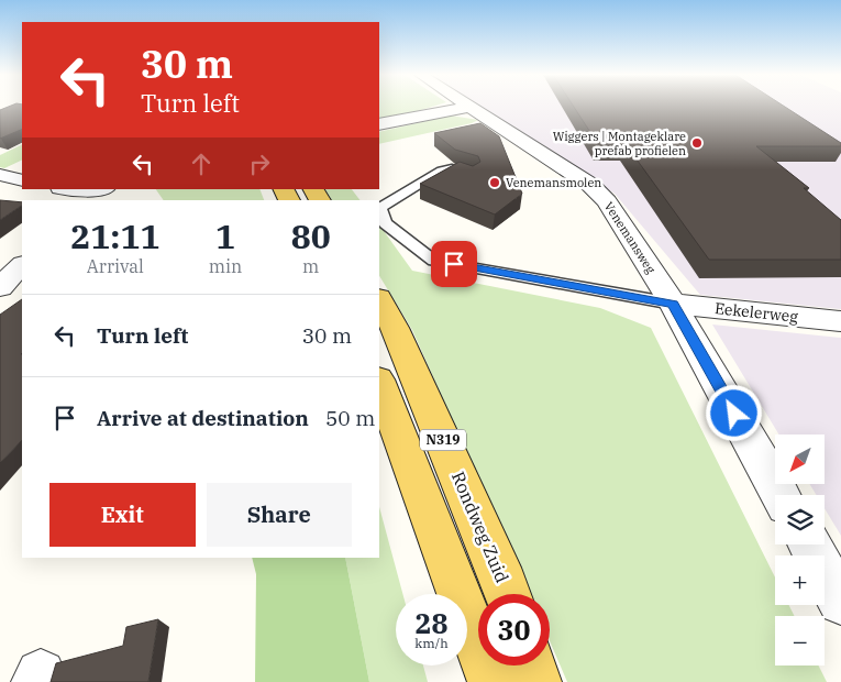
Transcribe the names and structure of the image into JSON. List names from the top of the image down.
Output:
{
  "streets": {
    "main road": ["N319", "Rondweg Zuid"],
    "street": ["Venemansweg", "Eekelerweg"]
  },
  "crossings": [
    ["Venemansweg", "Eekelerweg"]
  ],
  "places": ["Wiggers | Montageklare prefab profielen", "Venemansmolen"],
  "north": "bottom left",
  "page": {
    "turn": ["30 m", "Turn left"],
    "eta": [
      "21:11",
      "Arrival",
      "1",
      "min",
      "80",
      "m"
    ],
    "list": [
      {
        "name": "Turn left",
        "value": "30 m"
      },
      {
        "name": "Arrive at destination",
        "value": "50 m"
      }
    ],
    "map_buttons": ["+", "−"],
    "buttons": ["Exit", "Share"],
    "speed": "28 km/h",
    "limit": "30"
  }
}
